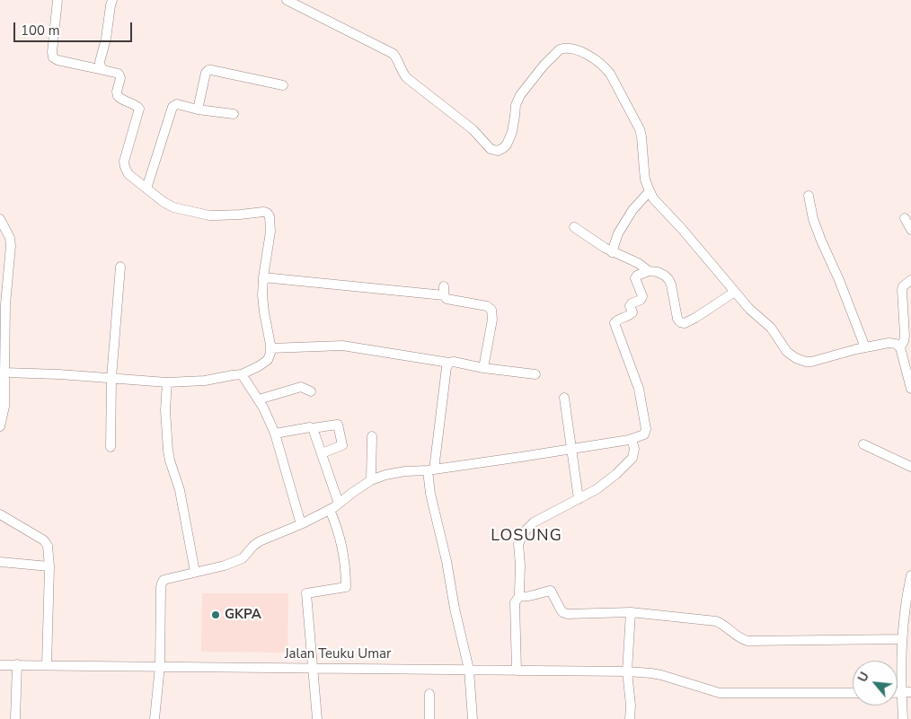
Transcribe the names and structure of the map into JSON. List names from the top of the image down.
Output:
{
  "streets": {
    "street": ["Jalan Teuku Umar"]
  },
  "districts": ["LOSUNG"],
  "places": ["GKPA"],
  "scale_bar": "100 m",
  "north": "top left"
}
